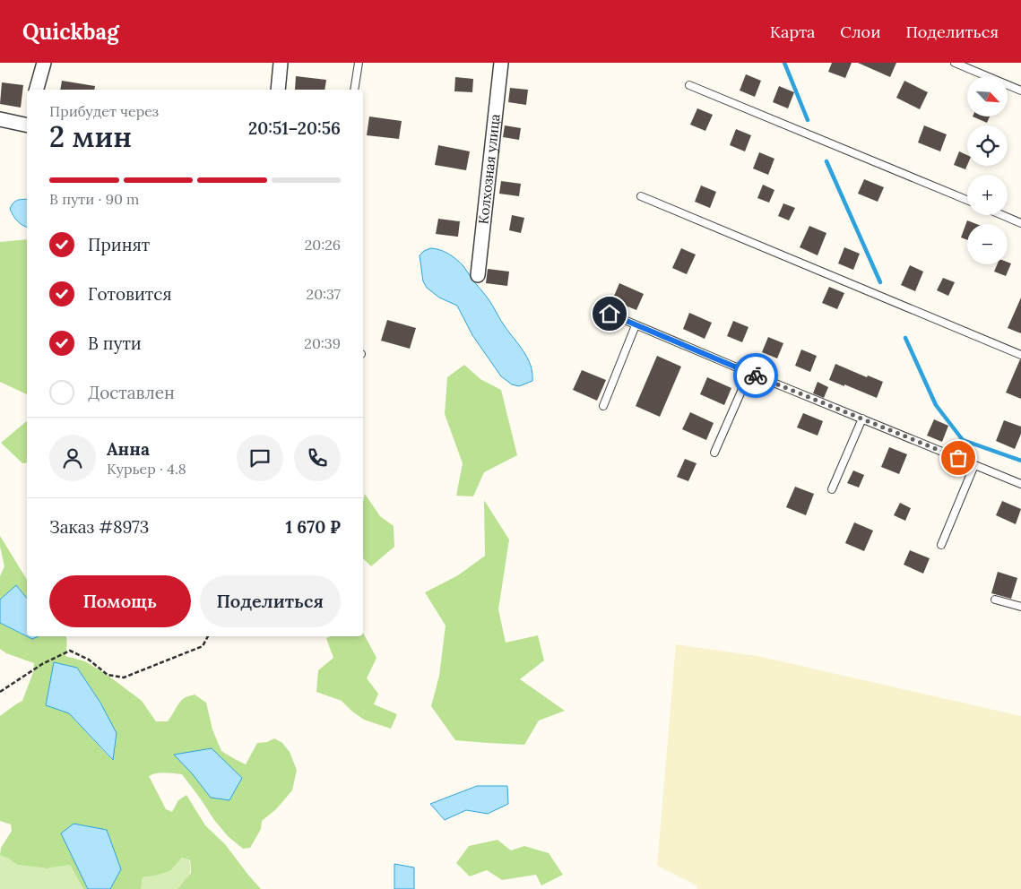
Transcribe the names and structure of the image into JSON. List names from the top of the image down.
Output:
{
  "streets": {
    "street": ["Колхозная улица"]
  },
  "north": "bottom right",
  "page": {
    "header": "Quickbag",
    "nav": ["Карта", "Слои", "Поделиться"],
    "map_buttons": ["+", "−"],
    "heading": ["2 мин", "Прибудет через", "20:51–20:56"],
    "panel": [
      "Анна",
      "Курьер · 4.8",
      "Заказ #8973",
      "1 670 ₽"
    ],
    "bar": "В пути · 90 m",
    "list": [
      ["Принят", "20:26"],
      ["Готовится", "20:37"],
      ["В пути", "20:39"],
      "Доставлен"
    ],
    "buttons": ["Помощь", "Поделиться"]
  }
}
